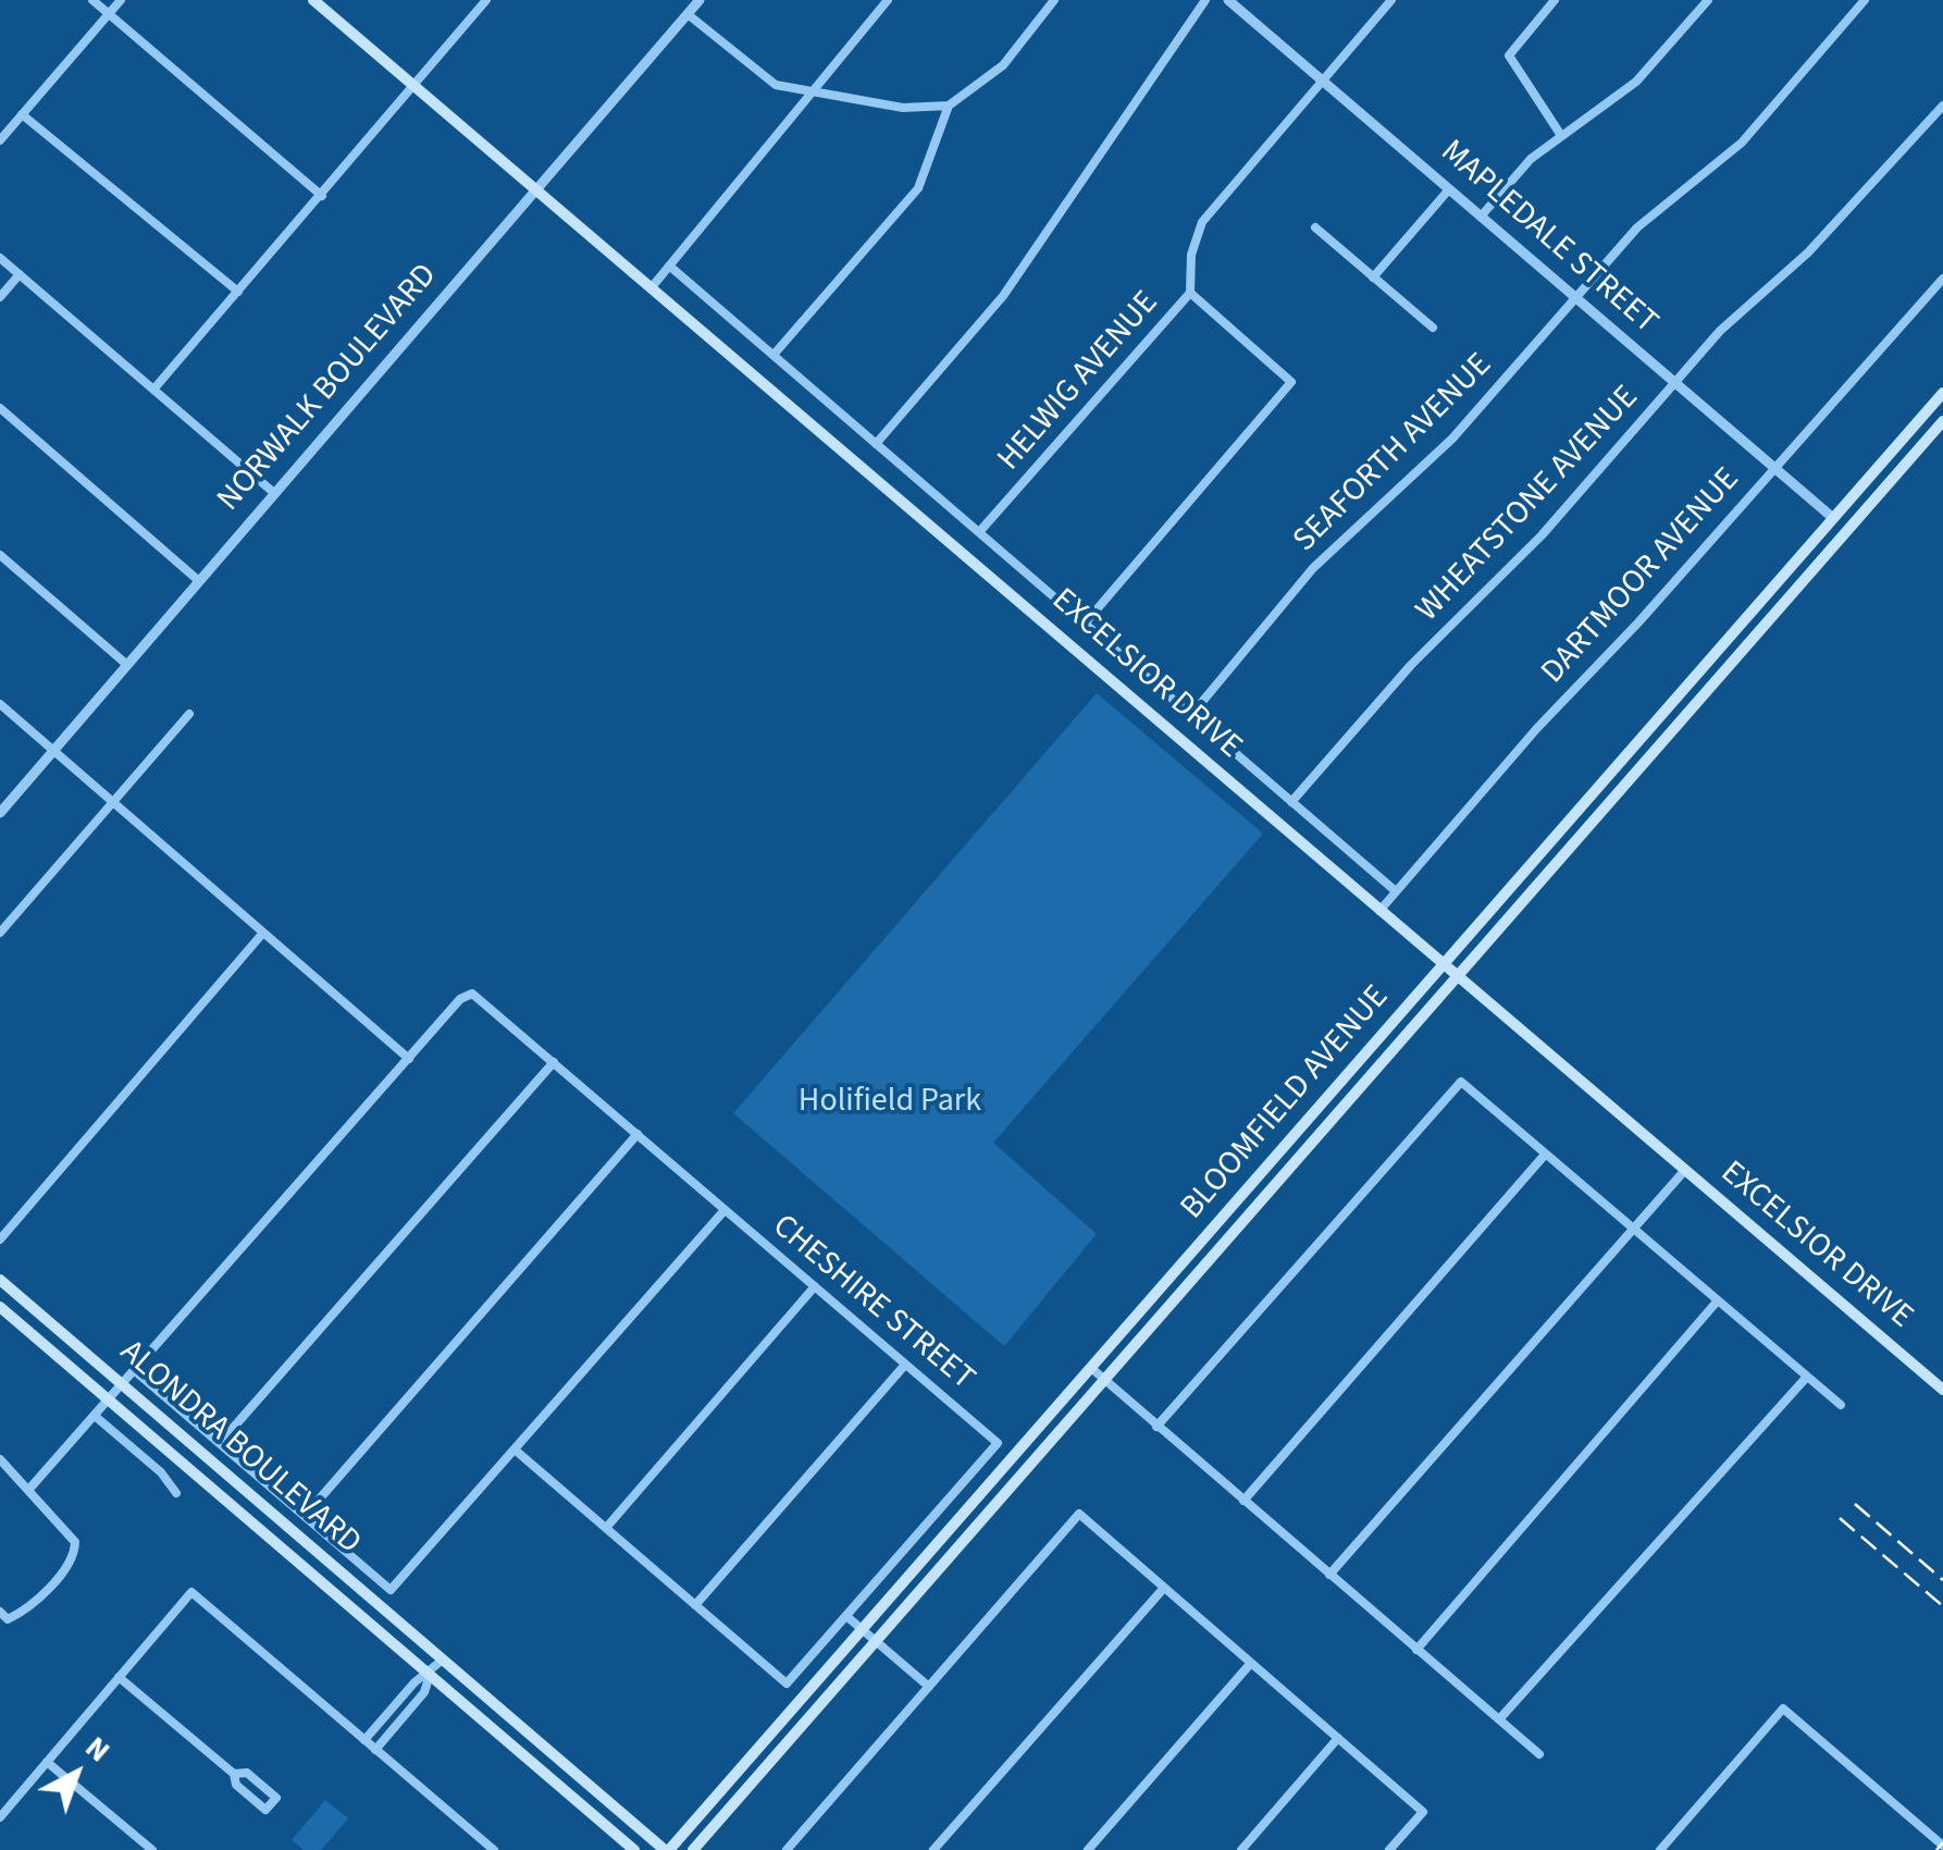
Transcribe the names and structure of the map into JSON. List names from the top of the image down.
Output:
{
  "streets": {
    "main road": ["EXCELSIOR DRIVE", "BLOOMFIELD AVENUE", "ALONDRA BOULEVARD"],
    "street": [
      "MAPLEDALE STREET",
      "HELWIG AVENUE",
      "NORWALK BOULEVARD",
      "SEAFORTH AVENUE",
      "WHEATSTONE AVENUE",
      "DARTMOOR AVENUE",
      "CHESHIRE STREET"
    ]
  },
  "crossings": [
    ["MAPLEDALE STREET", "HELWIG AVENUE"],
    ["MAPLEDALE STREET", "SEAFORTH AVENUE"],
    ["MAPLEDALE STREET", "WHEATSTONE AVENUE"],
    ["MAPLEDALE STREET", "DARTMOOR AVENUE"],
    ["MAPLEDALE STREET", "BLOOMFIELD AVENUE"],
    ["HELWIG AVENUE", "EXCELSIOR DRIVE"],
    ["NORWALK BOULEVARD", "EXCELSIOR DRIVE"],
    ["SEAFORTH AVENUE", "EXCELSIOR DRIVE"],
    ["WHEATSTONE AVENUE", "EXCELSIOR DRIVE"],
    ["DARTMOOR AVENUE", "EXCELSIOR DRIVE"],
    ["EXCELSIOR DRIVE", "BLOOMFIELD AVENUE"],
    ["BLOOMFIELD AVENUE", "ALONDRA BOULEVARD"]
  ],
  "parks": ["Holifield Park"],
  "north": "top right"
}
